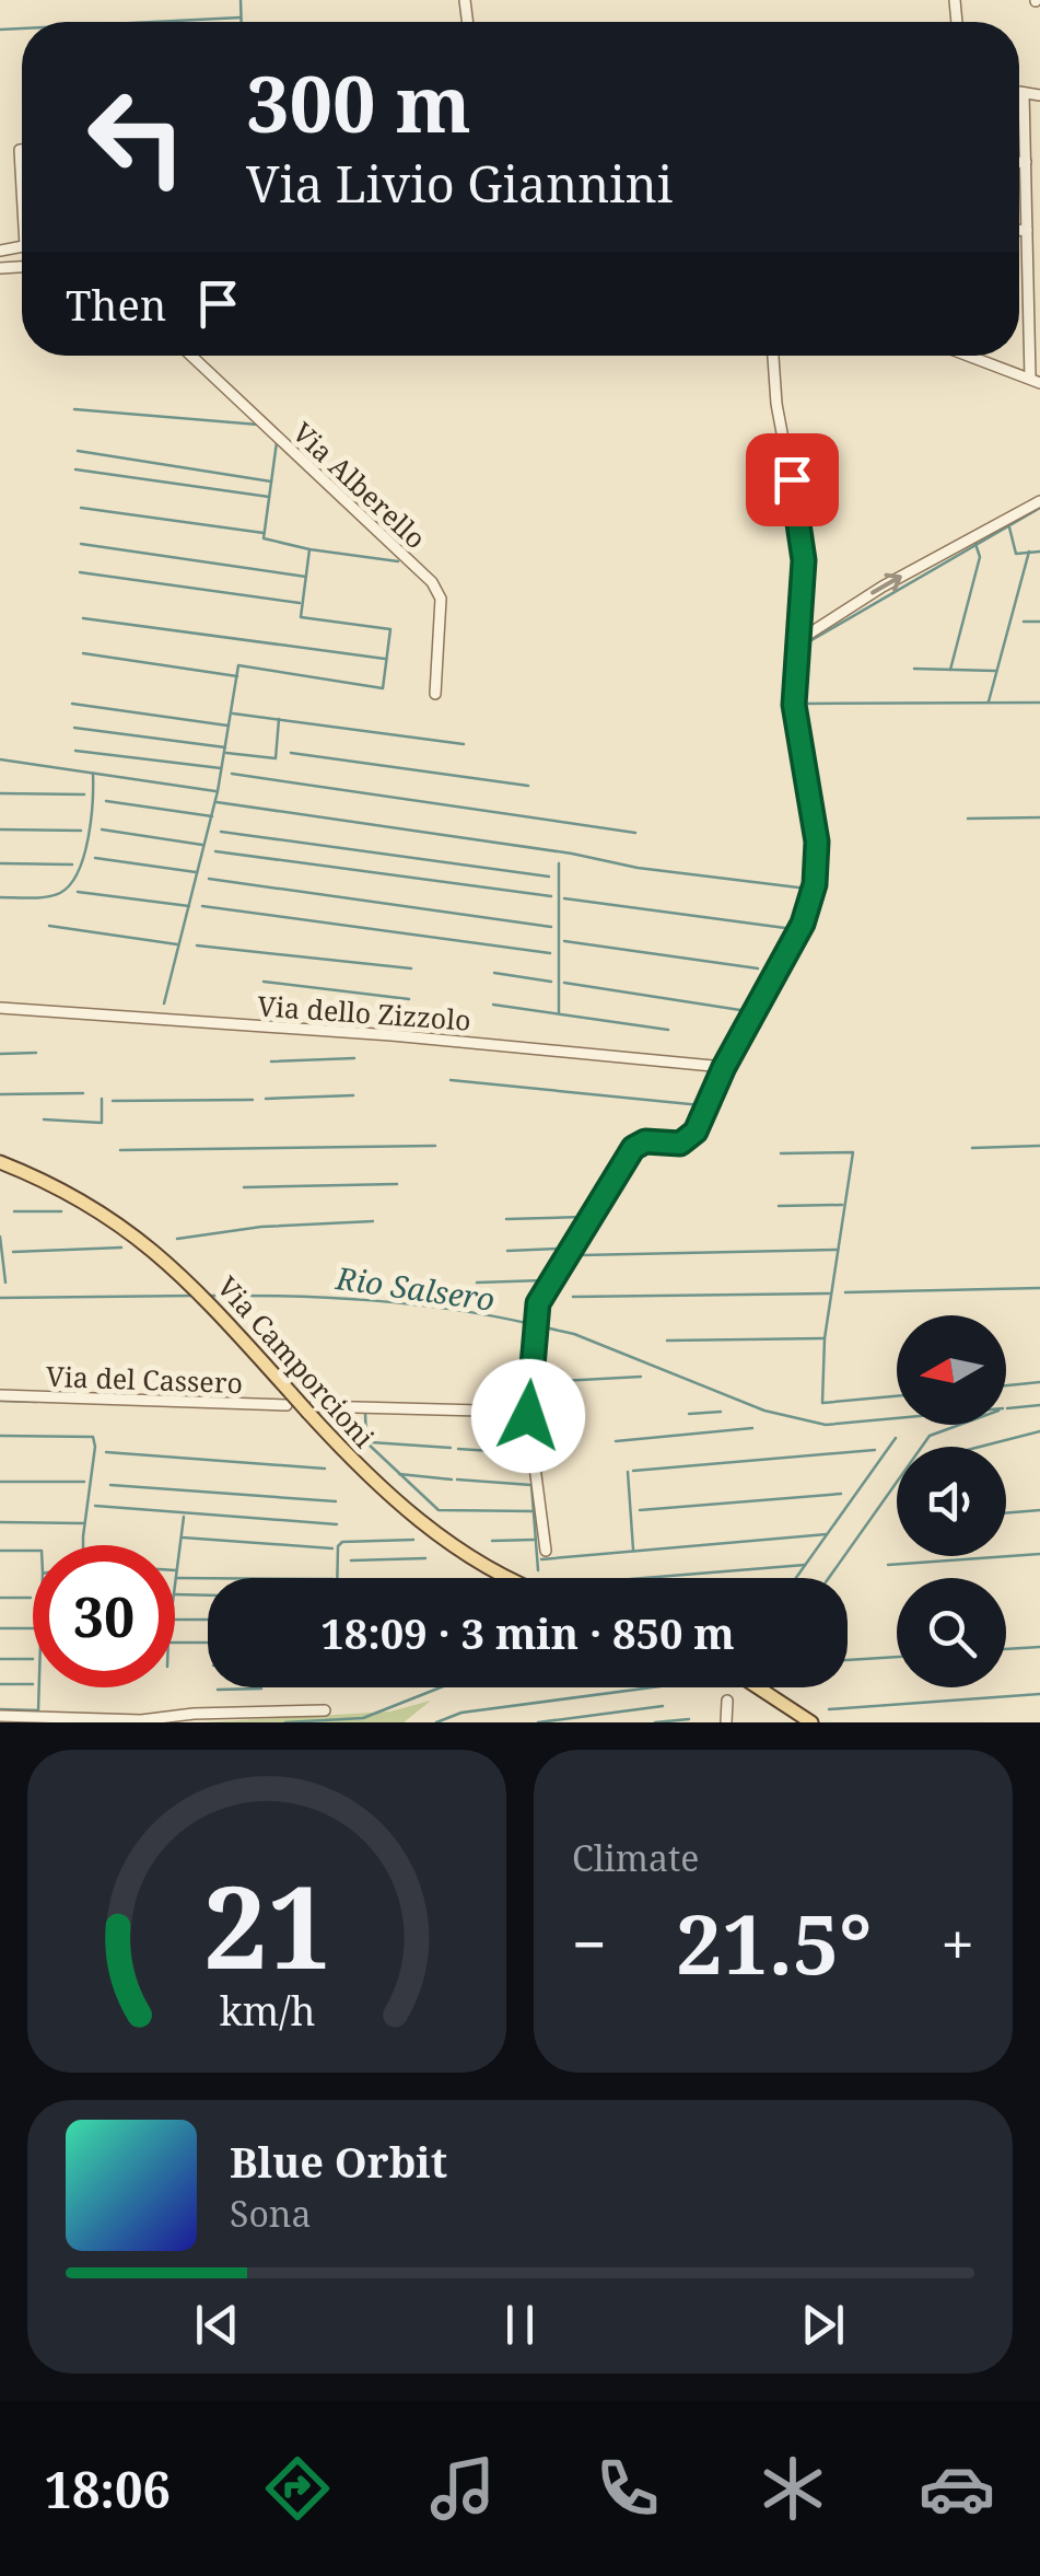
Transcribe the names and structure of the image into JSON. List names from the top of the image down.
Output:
{
  "streets": {
    "main road": ["Via Camporcioni"],
    "street": ["Via Alberello", "Via dello Zizzolo", "Via del Cassero"]
  },
  "crossings": [
    ["Via Camporcioni", "Via del Cassero"]
  ],
  "water": ["Rio Salsero"],
  "north": "left",
  "page": {
    "turn": ["300 m", "Via Livio Giannini"],
    "then": "Then",
    "limit": "30",
    "trip": "18:09 · 3 min · 850 m",
    "tile": "Climate",
    "heat": ["−", "21.5°", "+"],
    "song": ["Blue Orbit", "Sona"],
    "tabs": "18:06",
    "gauge": ["21", "km/h"]
  }
}
